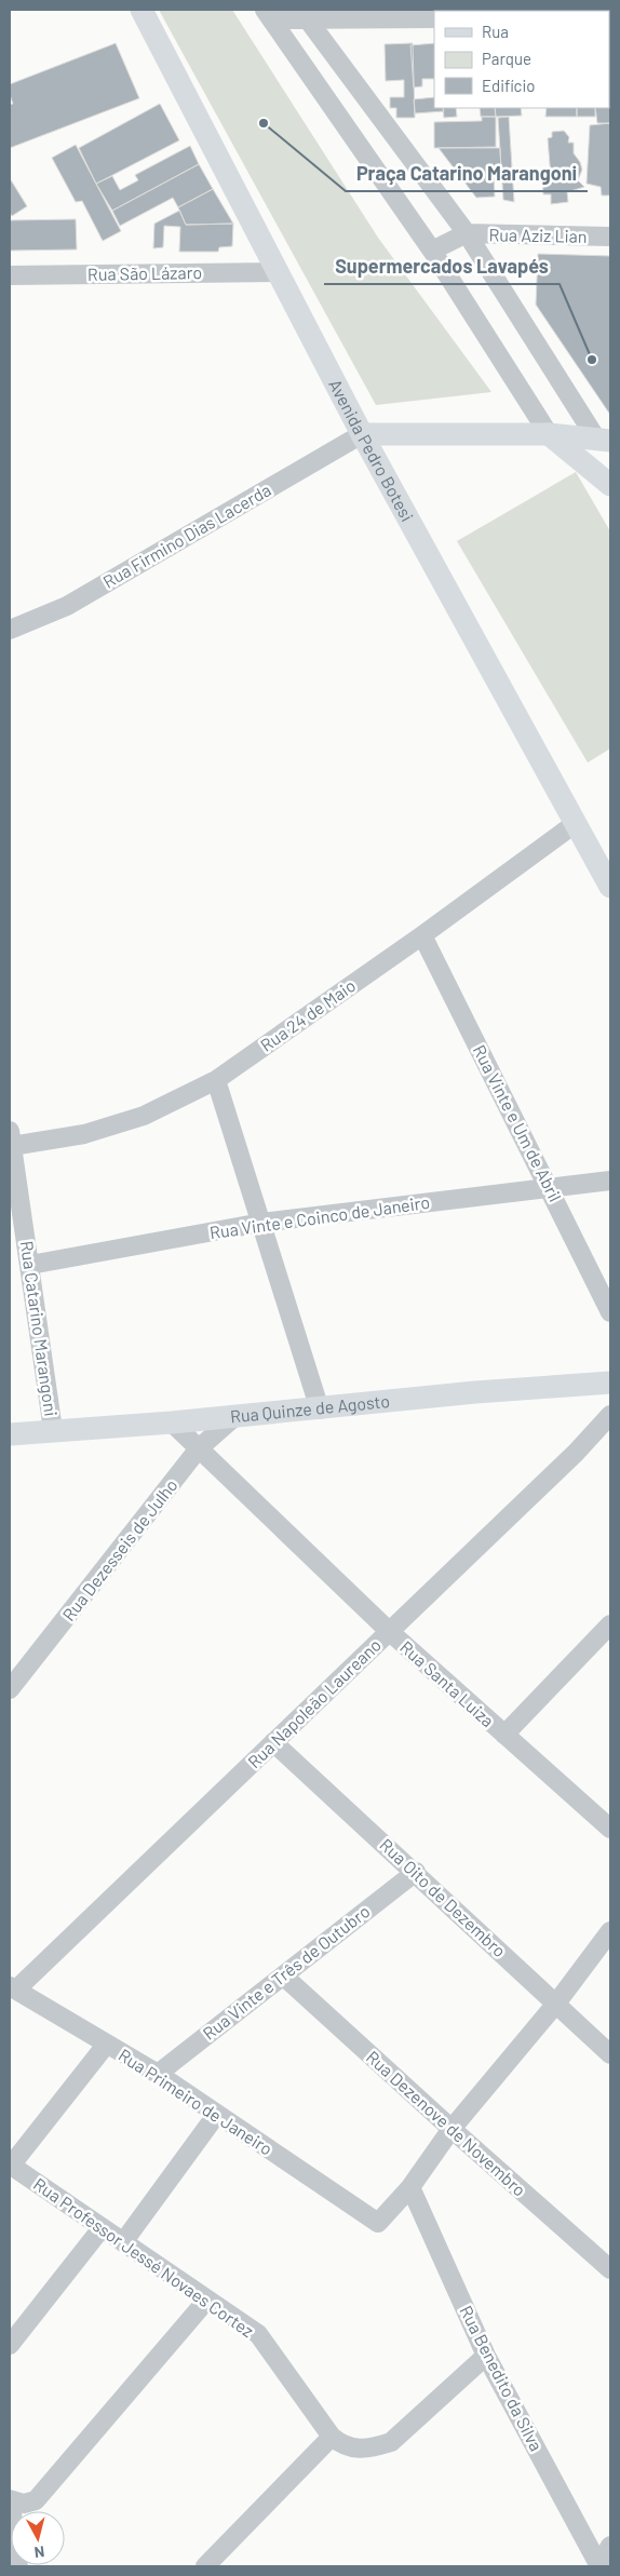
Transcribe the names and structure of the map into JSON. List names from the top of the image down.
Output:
{
  "streets": {
    "main road": ["Avenida Pedro Botesi", "Rua Quinze de Agosto"],
    "street": [
      "Rua Aziz Lian",
      "Rua São Lázaro",
      "Rua Firmino Dias Lacerda",
      "Rua 24 de Maio",
      "Rua Vinte e Um de Abril",
      "Rua Vinte e Coinco de Janeiro",
      "Rua Catarino Marangoni",
      "Rua Dezesseis de Julho",
      "Rua Santa Luiza",
      "Rua Napoleão Laureano",
      "Rua Oito de Dezembro",
      "Rua Vinte e Três de Outubro",
      "Rua Primeiro de Janeiro",
      "Rua Dezenove de Novembro",
      "Rua Professor Jessé Novaes Cortez",
      "Rua Benedito da Silva"
    ]
  },
  "crossings": [
    ["Rua São Lázaro", "Avenida Pedro Botesi"],
    ["Avenida Pedro Botesi", "Rua Firmino Dias Lacerda"],
    ["Avenida Pedro Botesi", "Rua 24 de Maio"],
    ["Rua 24 de Maio", "Rua Vinte e Um de Abril"],
    ["Rua 24 de Maio", "Rua Catarino Marangoni"],
    ["Rua Vinte e Um de Abril", "Rua Vinte e Coinco de Janeiro"],
    ["Rua Vinte e Coinco de Janeiro", "Rua Catarino Marangoni"],
    ["Rua Catarino Marangoni", "Rua Quinze de Agosto"],
    ["Rua Quinze de Agosto", "Rua Dezesseis de Julho"],
    ["Rua Quinze de Agosto", "Rua Santa Luiza"],
    ["Rua Dezesseis de Julho", "Rua Santa Luiza"],
    ["Rua Santa Luiza", "Rua Napoleão Laureano"],
    ["Rua Napoleão Laureano", "Rua Oito de Dezembro"],
    ["Rua Napoleão Laureano", "Rua Primeiro de Janeiro"],
    ["Rua Oito de Dezembro", "Rua Vinte e Três de Outubro"],
    ["Rua Vinte e Três de Outubro", "Rua Primeiro de Janeiro"],
    ["Rua Vinte e Três de Outubro", "Rua Dezenove de Novembro"],
    ["Rua Primeiro de Janeiro", "Rua Benedito da Silva"],
    ["Rua Professor Jessé Novaes Cortez", "Rua Benedito da Silva"]
  ],
  "places": ["Praça Catarino Marangoni", "Supermercados Lavapés"],
  "legend": ["Rua", "Parque", "Edifício"],
  "north": "bottom"
}
